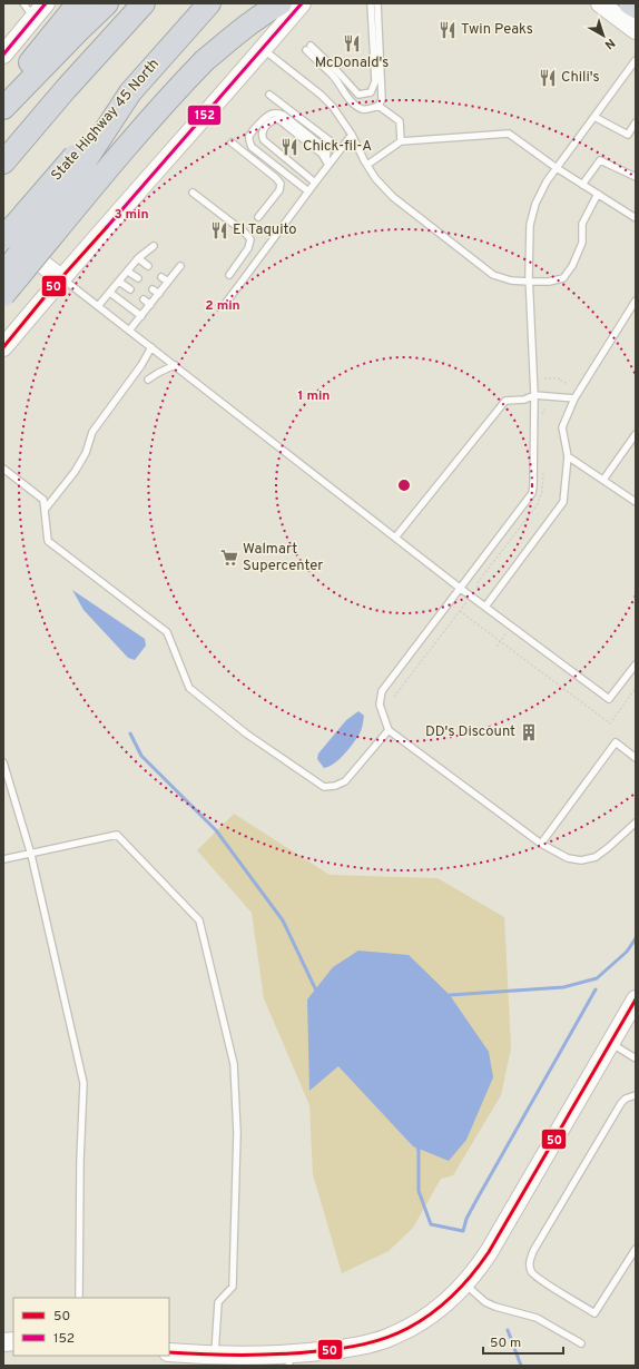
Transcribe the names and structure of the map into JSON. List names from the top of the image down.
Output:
{
  "streets": {
    "highway": ["State Highway 45 North"]
  },
  "places": {
    "restaurant": [
      "Twin Peaks",
      "McDonald's",
      "Chili's",
      "Chick-fil-A",
      "El Taquito"
    ],
    "supermarket": ["Walmart Supercenter"],
    "building": ["DD's Discount"]
  },
  "lines": ["transit line 152", "transit line 50"],
  "legend": ["50", "152"],
  "scale_bar": "50 m",
  "north": "bottom right",
  "rings": ["3 min", "2 min", "1 min"]
}
